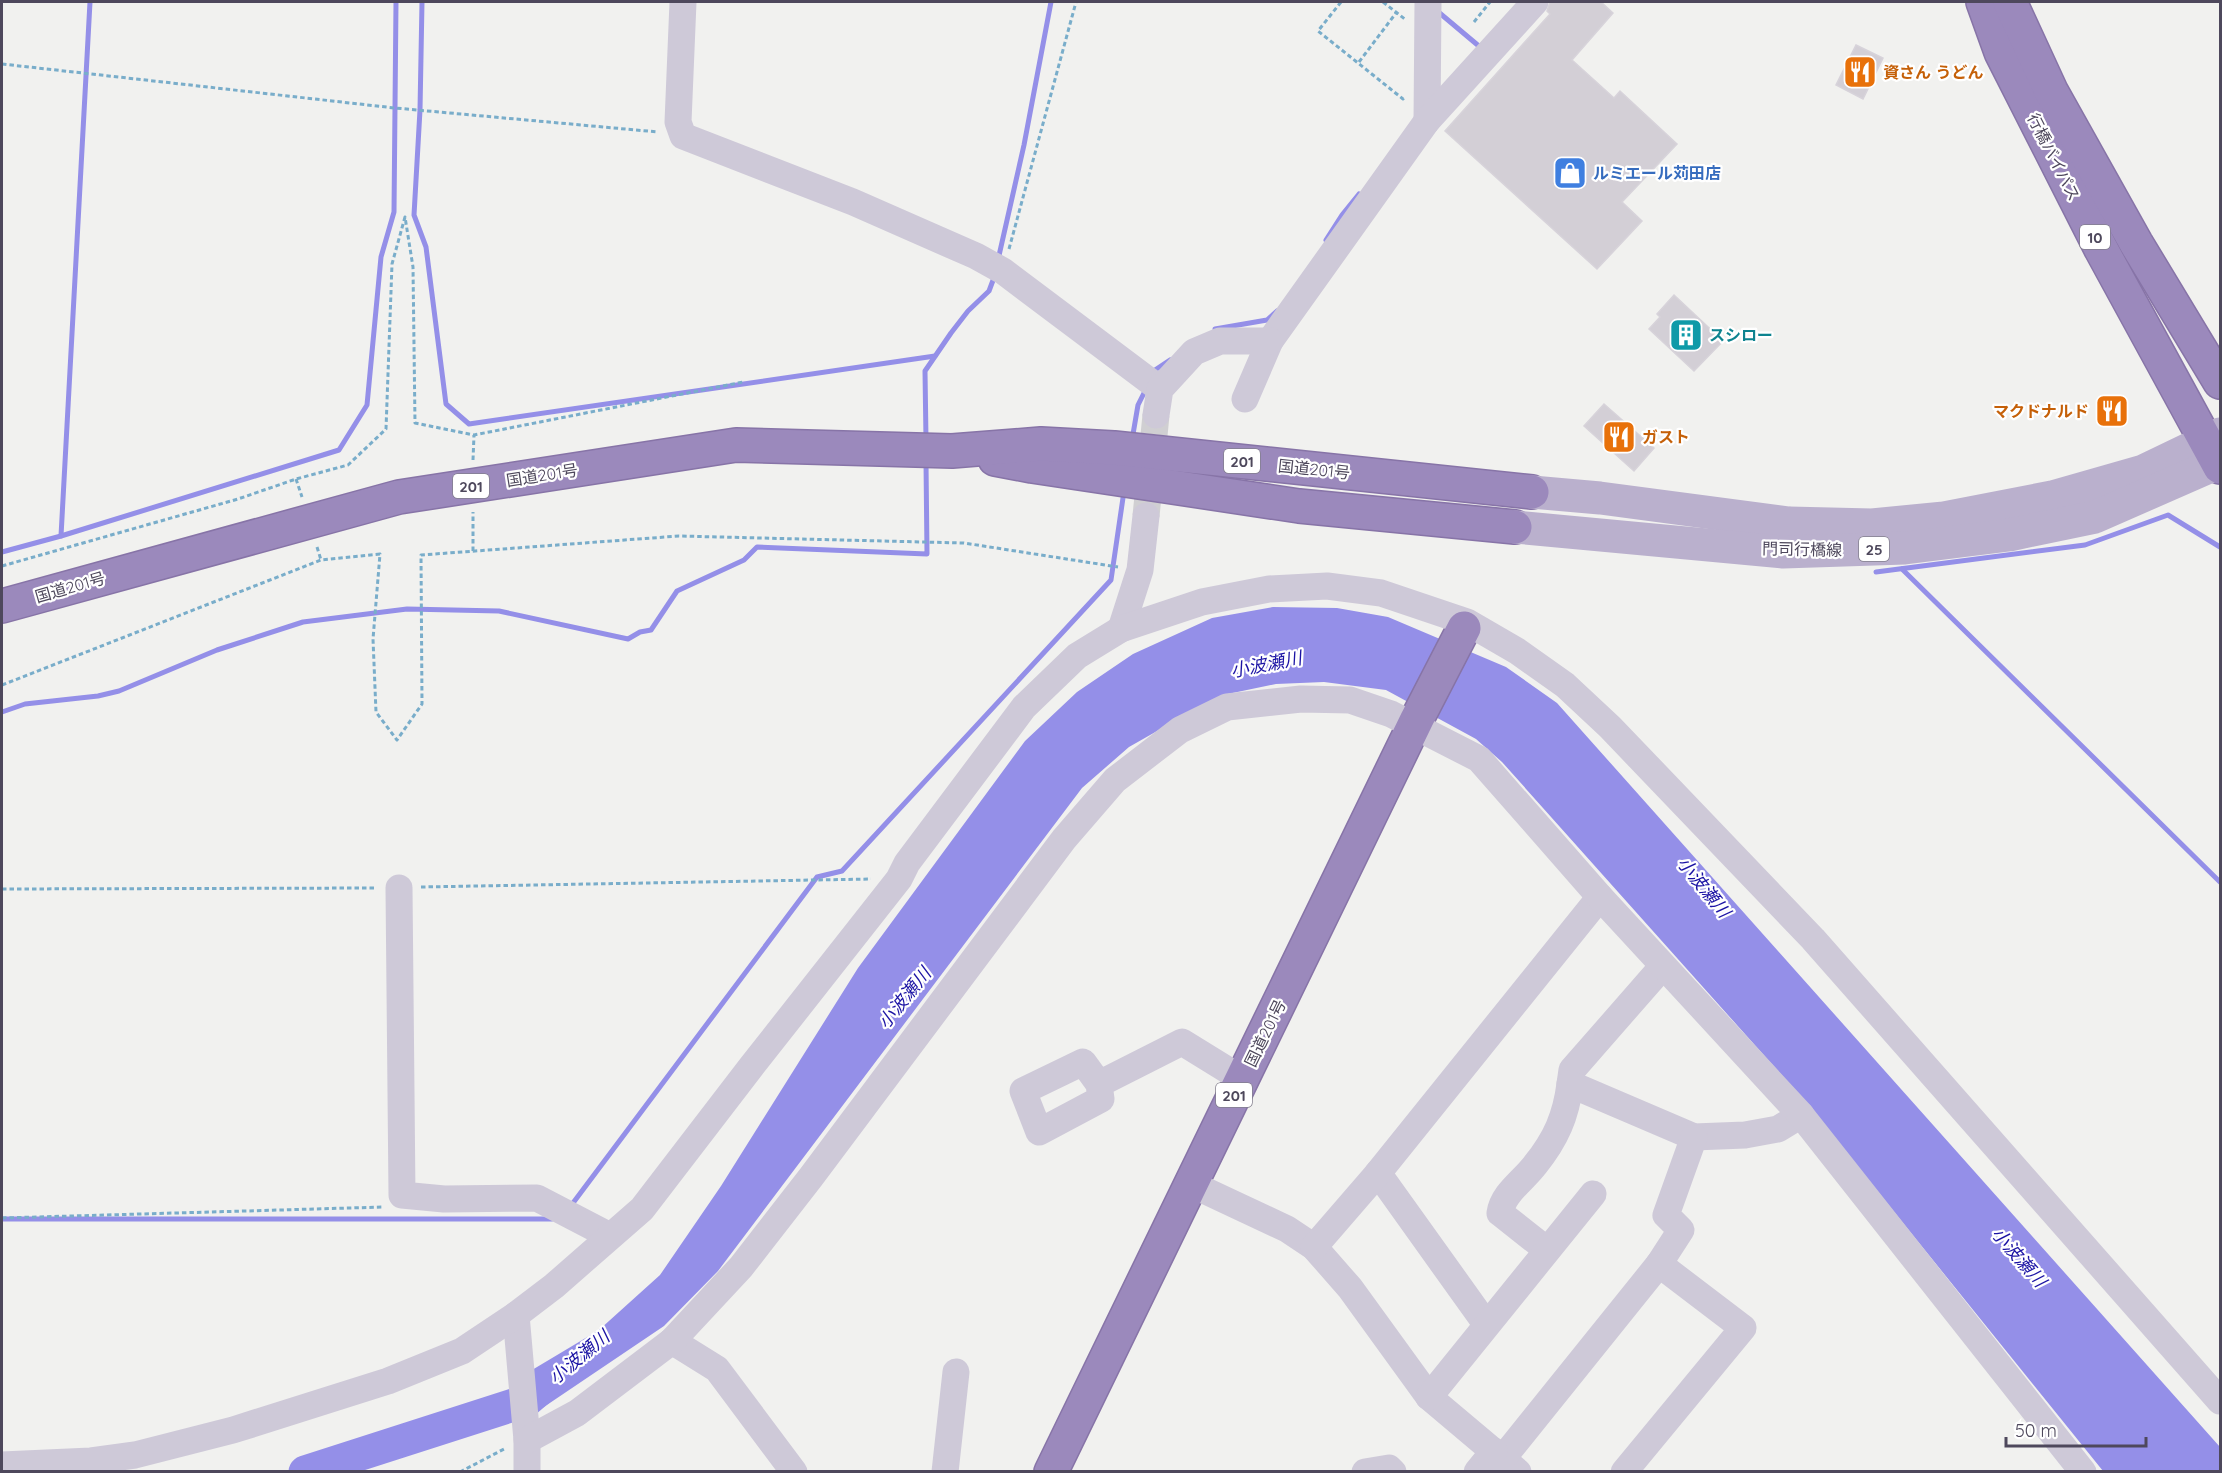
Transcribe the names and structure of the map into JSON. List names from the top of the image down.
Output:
{
  "streets": {
    "highway": [
      "行橋バイパス",
      "10",
      "201",
      "国道201号"
    ],
    "main road": ["門司行橋線", "25"]
  },
  "crossings": [
    ["行橋バイパス", "門司行橋線"],
    ["国道201号", "門司行橋線"]
  ],
  "water": ["小波瀬川"],
  "places": {
    "restaurant": ["資さん うどん", "マクドナルド", "ガスト"],
    "shop": ["ルミエール苅田店"],
    "building": ["スシロー"]
  },
  "scale_bar": "50 m"
}
